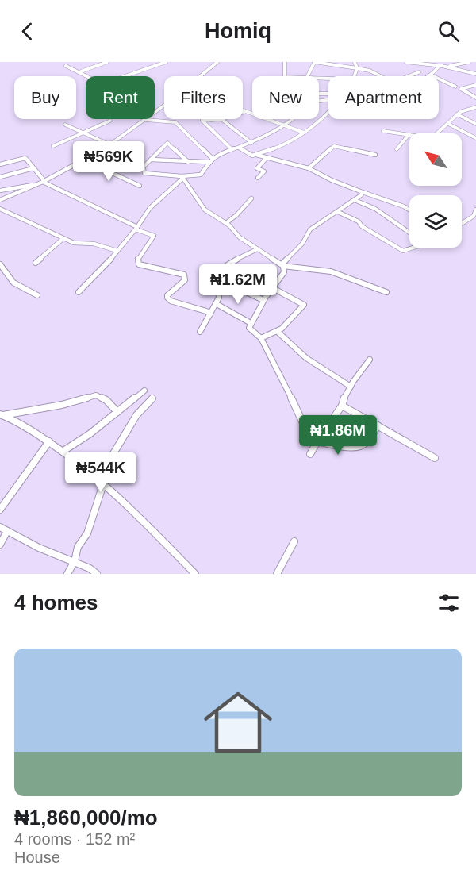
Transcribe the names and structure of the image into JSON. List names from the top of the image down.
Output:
{
  "north": "top left",
  "page": {
    "header": "Homiq",
    "chip": [
      "Buy",
      "Rent",
      "Filters",
      "New",
      "Apartment"
    ],
    "price": [
      "₦569K",
      "₦1.62M",
      "₦1.86M",
      "₦544K"
    ],
    "heading": "4 homes",
    "list": [
      {
        "name": "₦1,860,000/mo",
        "note": "4 rooms · 152 m² · House"
      }
    ]
  }
}
